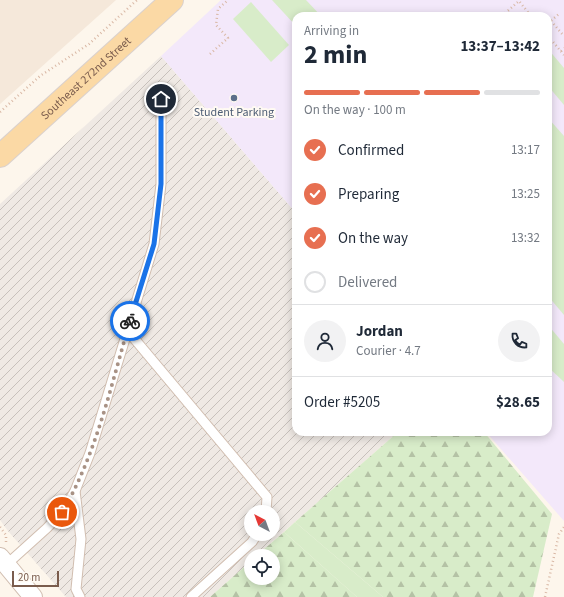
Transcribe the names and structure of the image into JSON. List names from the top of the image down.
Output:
{
  "streets": {
    "main road": ["Southeast 272nd Street"]
  },
  "places": ["Student Parking"],
  "scale_bar": "20 m",
  "north": "top left",
  "page": {
    "heading": ["2 min", "Arriving in", "13:37–13:42"],
    "panel": [
      "Jordan",
      "Courier · 4.7",
      "Order #5205",
      "$28.65"
    ],
    "bar": "On the way · 100 m",
    "list": [
      ["Confirmed", "13:17"],
      ["Preparing", "13:25"],
      ["On the way", "13:32"],
      "Delivered"
    ],
    "scale": "20 m"
  }
}
